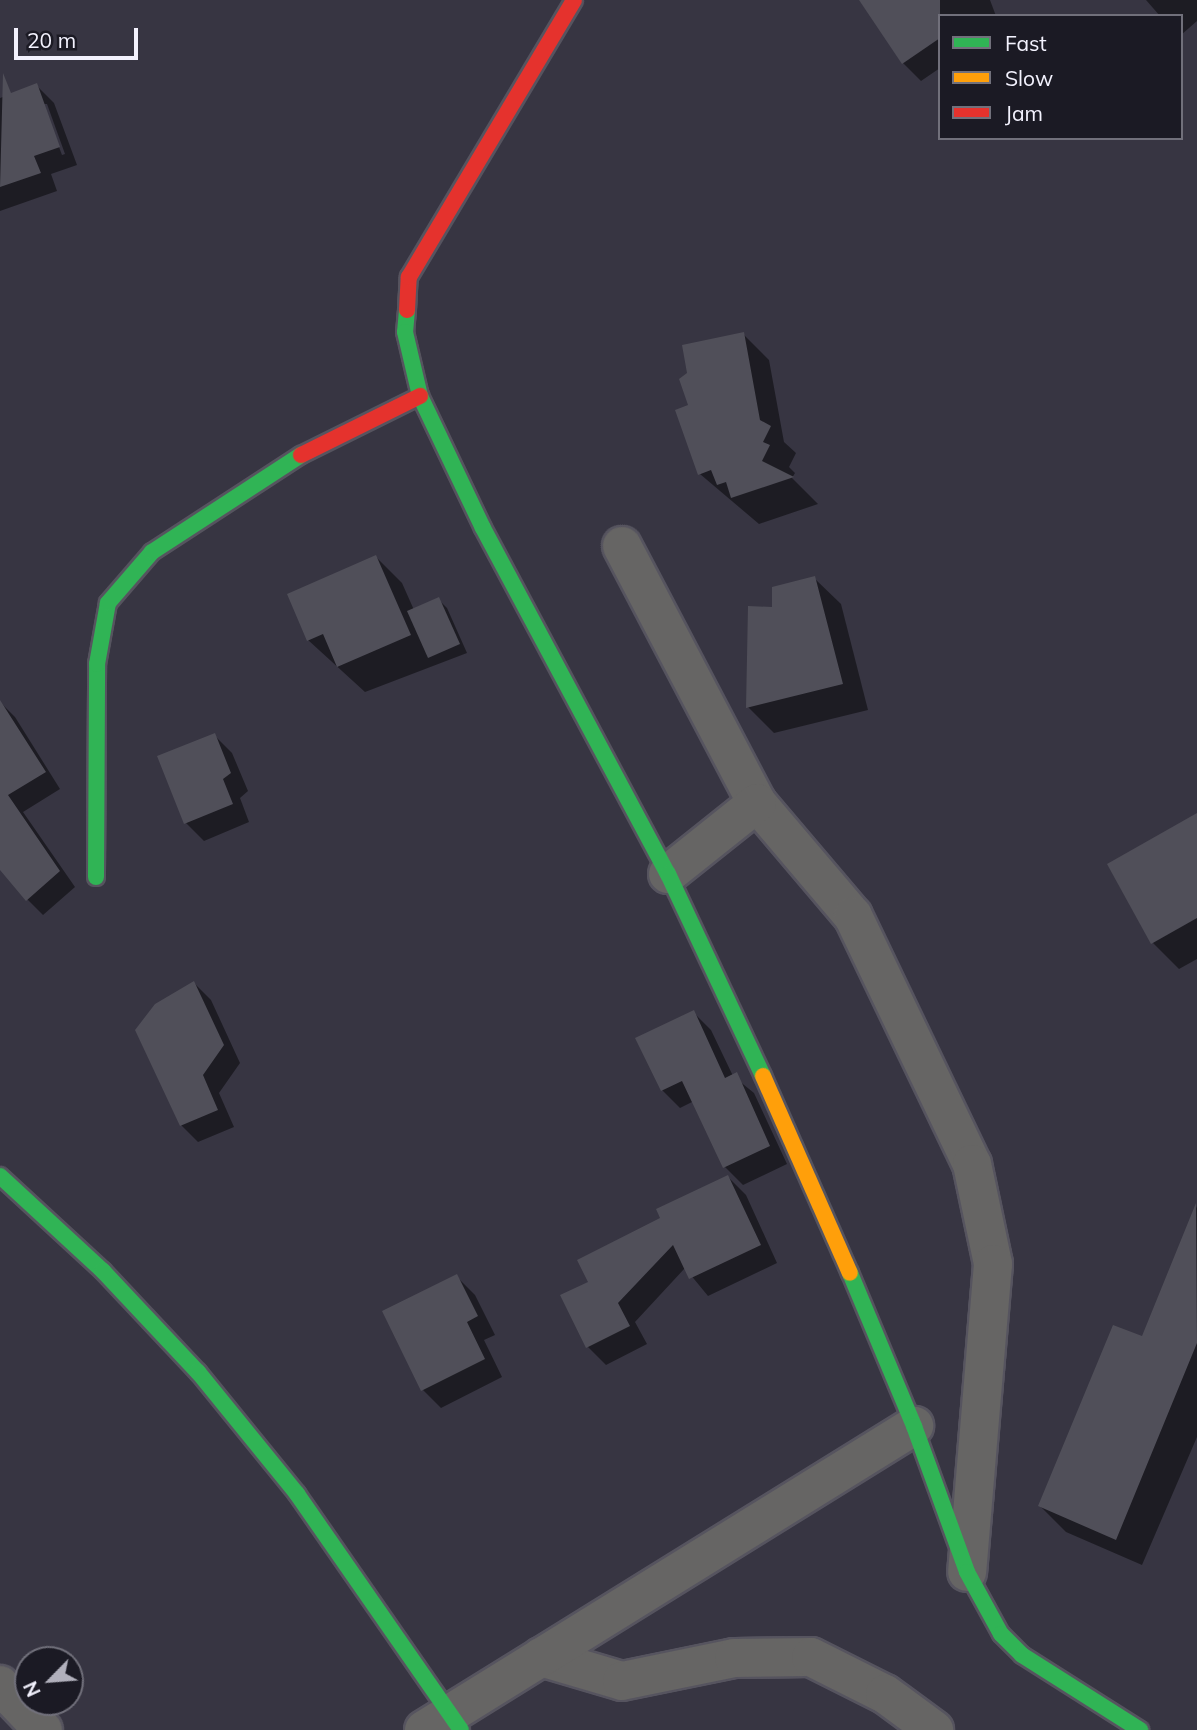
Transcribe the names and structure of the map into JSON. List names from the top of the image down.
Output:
{
  "legend": ["Fast", "Slow", "Jam"],
  "scale_bar": "20 m",
  "north": "bottom left"
}
